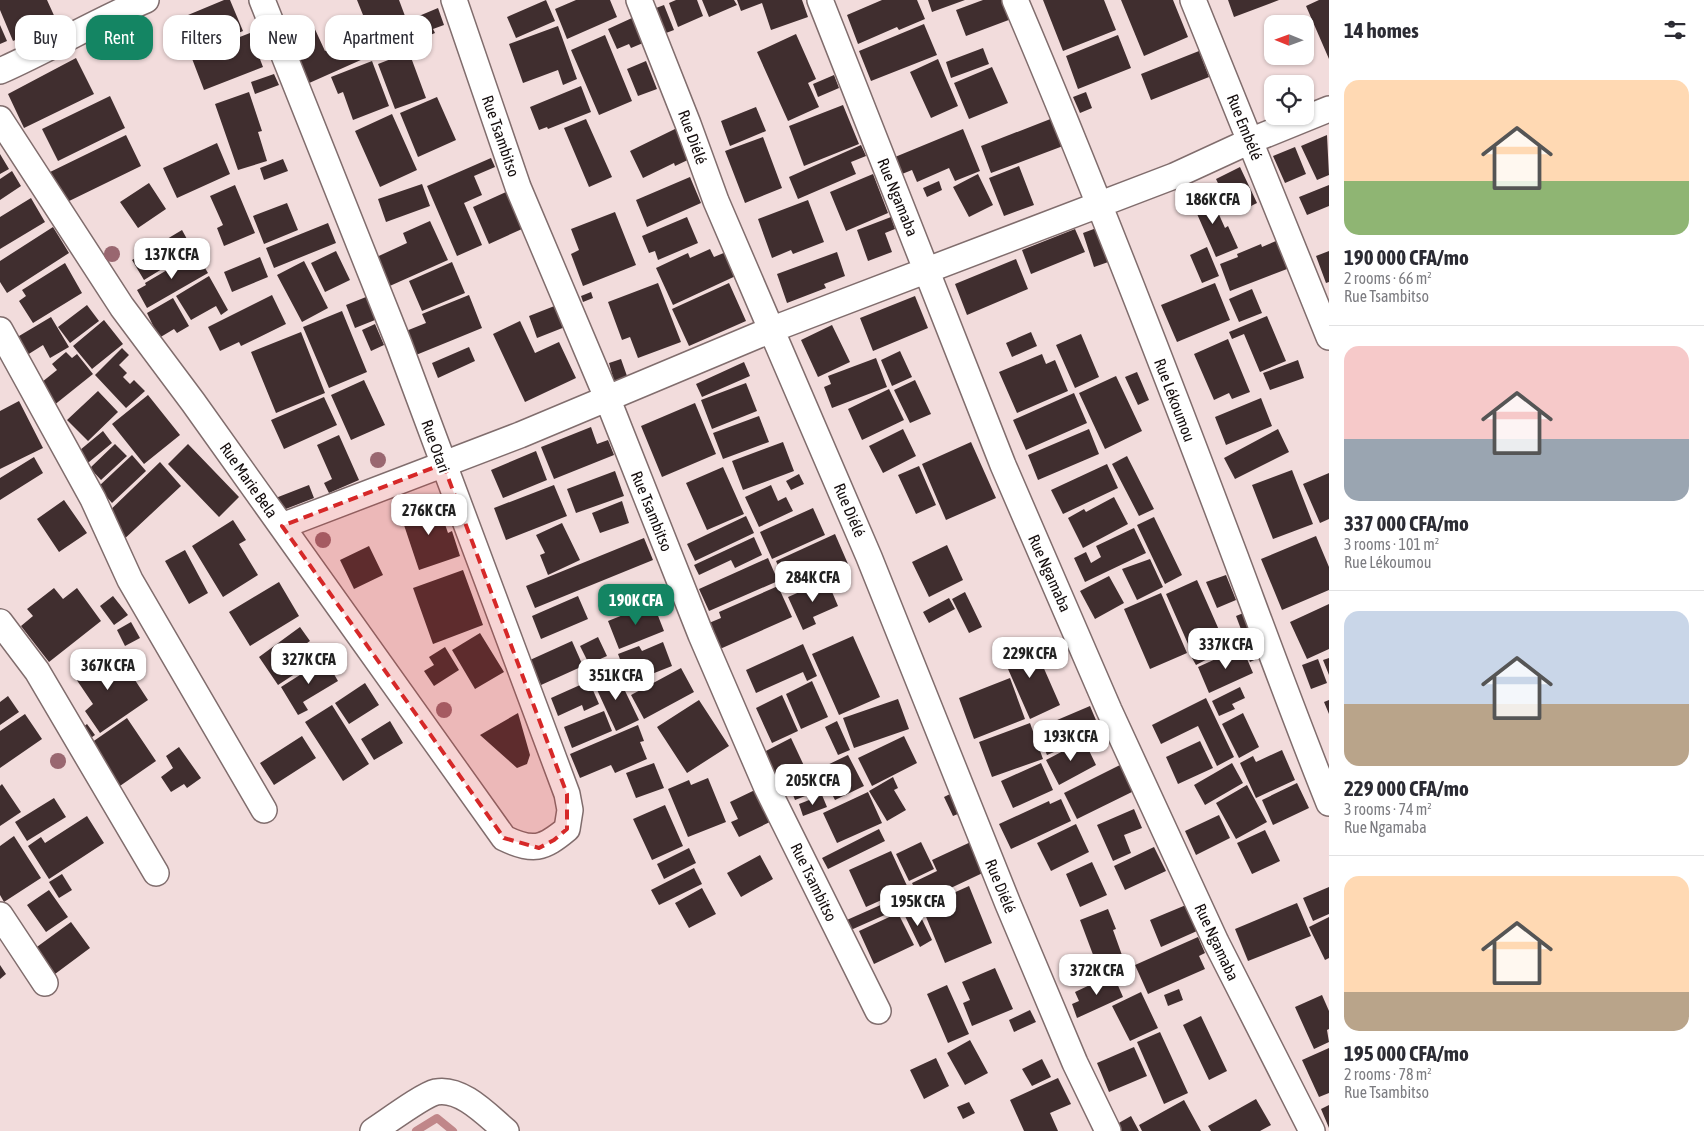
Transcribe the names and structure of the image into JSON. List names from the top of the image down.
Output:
{
  "streets": {
    "street": [
      "Rue Embélé",
      "Rue Tsambitso",
      "Rue Diélé",
      "Rue Ngamaba",
      "Rue Lékoumou",
      "Rue Otari",
      "Rue Marie Bela"
    ]
  },
  "crossings": [
    ["Rue Otari", "Rue Marie Bela"]
  ],
  "north": "left",
  "page": {
    "heading": "14 homes",
    "chip": [
      "Buy",
      "Rent",
      "Filters",
      "New",
      "Apartment"
    ],
    "list": [
      {
        "name": "190 000 CFA/mo",
        "note": "2 rooms · 66 m² · Rue Tsambitso"
      },
      {
        "name": "337 000 CFA/mo",
        "note": "3 rooms · 101 m² · Rue Lékoumou"
      },
      {
        "name": "229 000 CFA/mo",
        "note": "3 rooms · 74 m² · Rue Ngamaba"
      },
      {
        "name": "195 000 CFA/mo",
        "note": "2 rooms · 78 m² · Rue Tsambitso"
      }
    ],
    "price": [
      "186K CFA",
      "137K CFA",
      "276K CFA",
      "284K CFA",
      "190K CFA",
      "337K CFA",
      "229K CFA",
      "327K CFA",
      "367K CFA",
      "351K CFA",
      "193K CFA",
      "205K CFA",
      "195K CFA",
      "372K CFA"
    ]
  }
}
